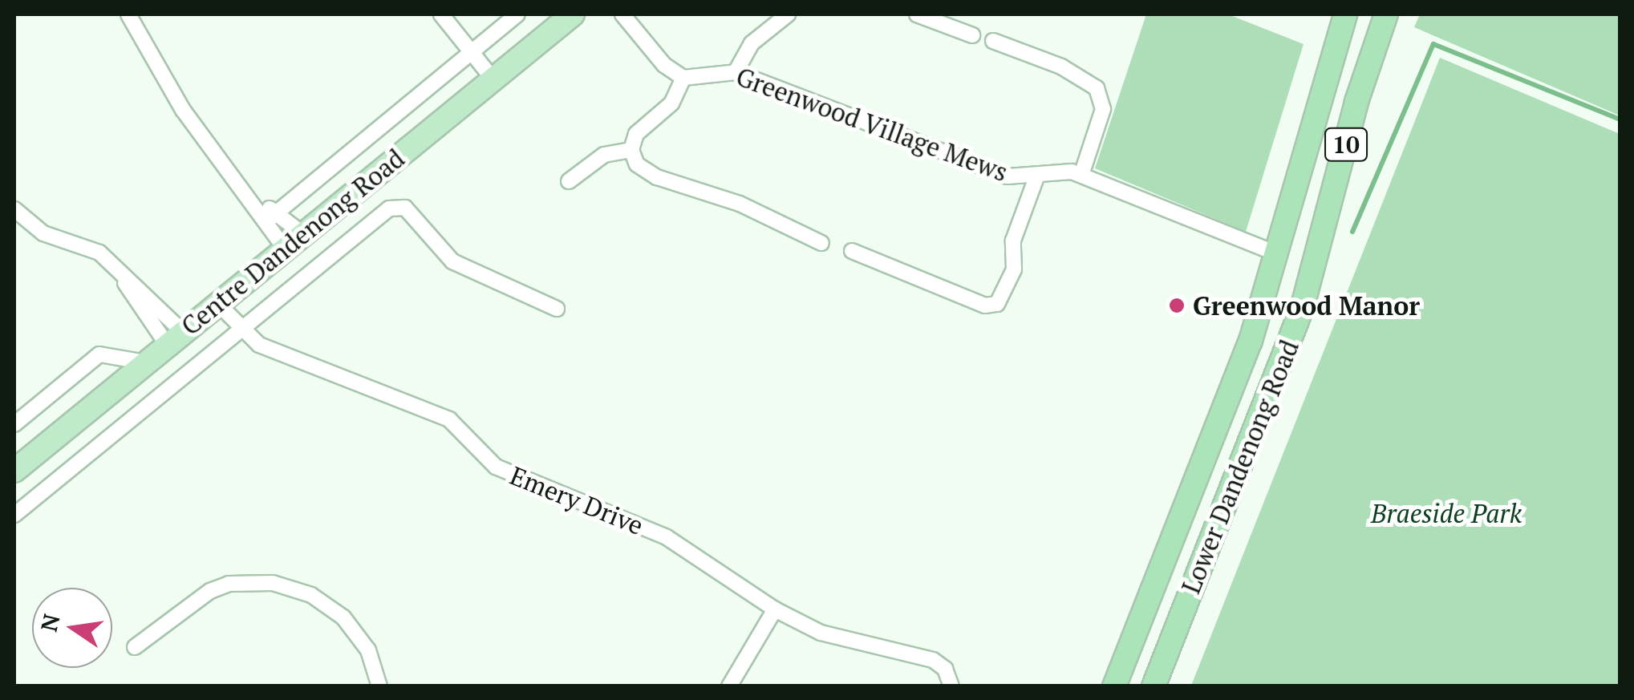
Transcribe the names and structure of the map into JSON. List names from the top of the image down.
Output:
{
  "streets": {
    "highway": ["10", "Lower Dandenong Road"],
    "main road": ["Centre Dandenong Road"],
    "street": ["Greenwood Village Mews", "Emery Drive"]
  },
  "crossings": [
    ["Greenwood Village Mews", "Lower Dandenong Road"],
    ["Centre Dandenong Road", "Emery Drive"]
  ],
  "parks": ["Braeside Park"],
  "places": ["Greenwood Manor"],
  "north": "left"
}
